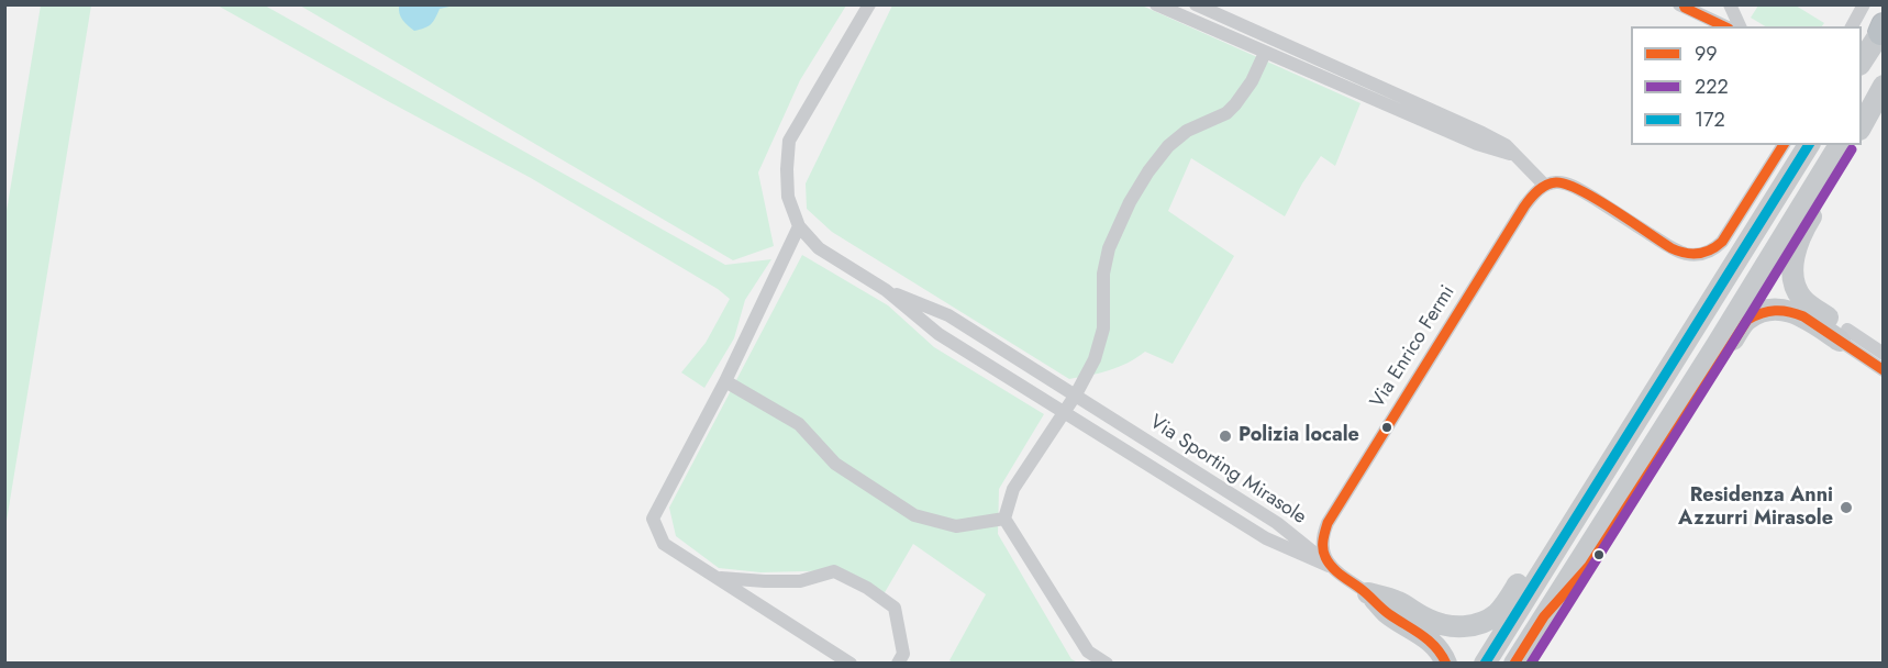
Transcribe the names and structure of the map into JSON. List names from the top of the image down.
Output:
{
  "streets": {
    "street": ["Via Enrico Fermi", "Via Sporting Mirasole"]
  },
  "crossings": [
    ["Via Enrico Fermi", "Via Sporting Mirasole"]
  ],
  "places": ["Polizia locale", "Residenza Anni Azzurri Mirasole"],
  "lines": ["transit line 99", "transit line 172", "transit line 222"],
  "legend": ["99", "222", "172"]
}
